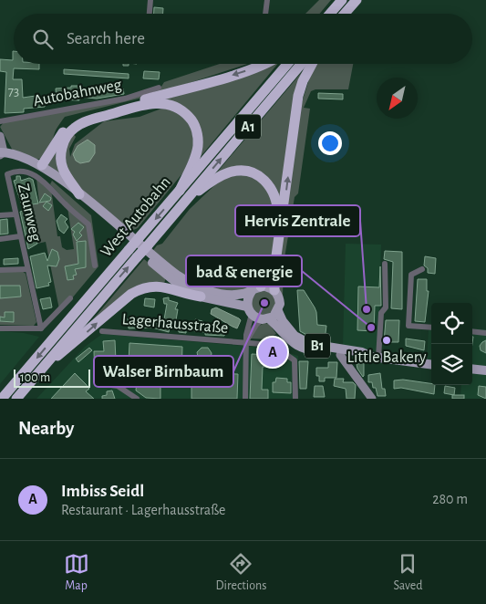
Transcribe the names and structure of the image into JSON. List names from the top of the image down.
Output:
{
  "streets": {
    "highway": ["A1", "West Autobahn"],
    "main road": ["B1"],
    "street": ["Autobahnweg", "Zaunweg", "Lagerhausstraße"]
  },
  "crossings": [
    ["Lagerhausstraße", "B1"]
  ],
  "places": [
    "Walser Birnbaum",
    "Hervis Zentrale",
    "bad & energie",
    "Little Bakery"
  ],
  "house_numbers": ["73"],
  "scale_bar": "100 m",
  "north": "bottom left",
  "page": {
    "search": "Search here",
    "pins": "A",
    "scale": "100 m",
    "heading": "Nearby",
    "list": [
      {
        "mark": "A",
        "name": "Imbiss Seidl",
        "note": "Restaurant · Lagerhausstraße",
        "value": "280 m"
      }
    ],
    "nav": ["Map", "Directions", "Saved"]
  }
}
